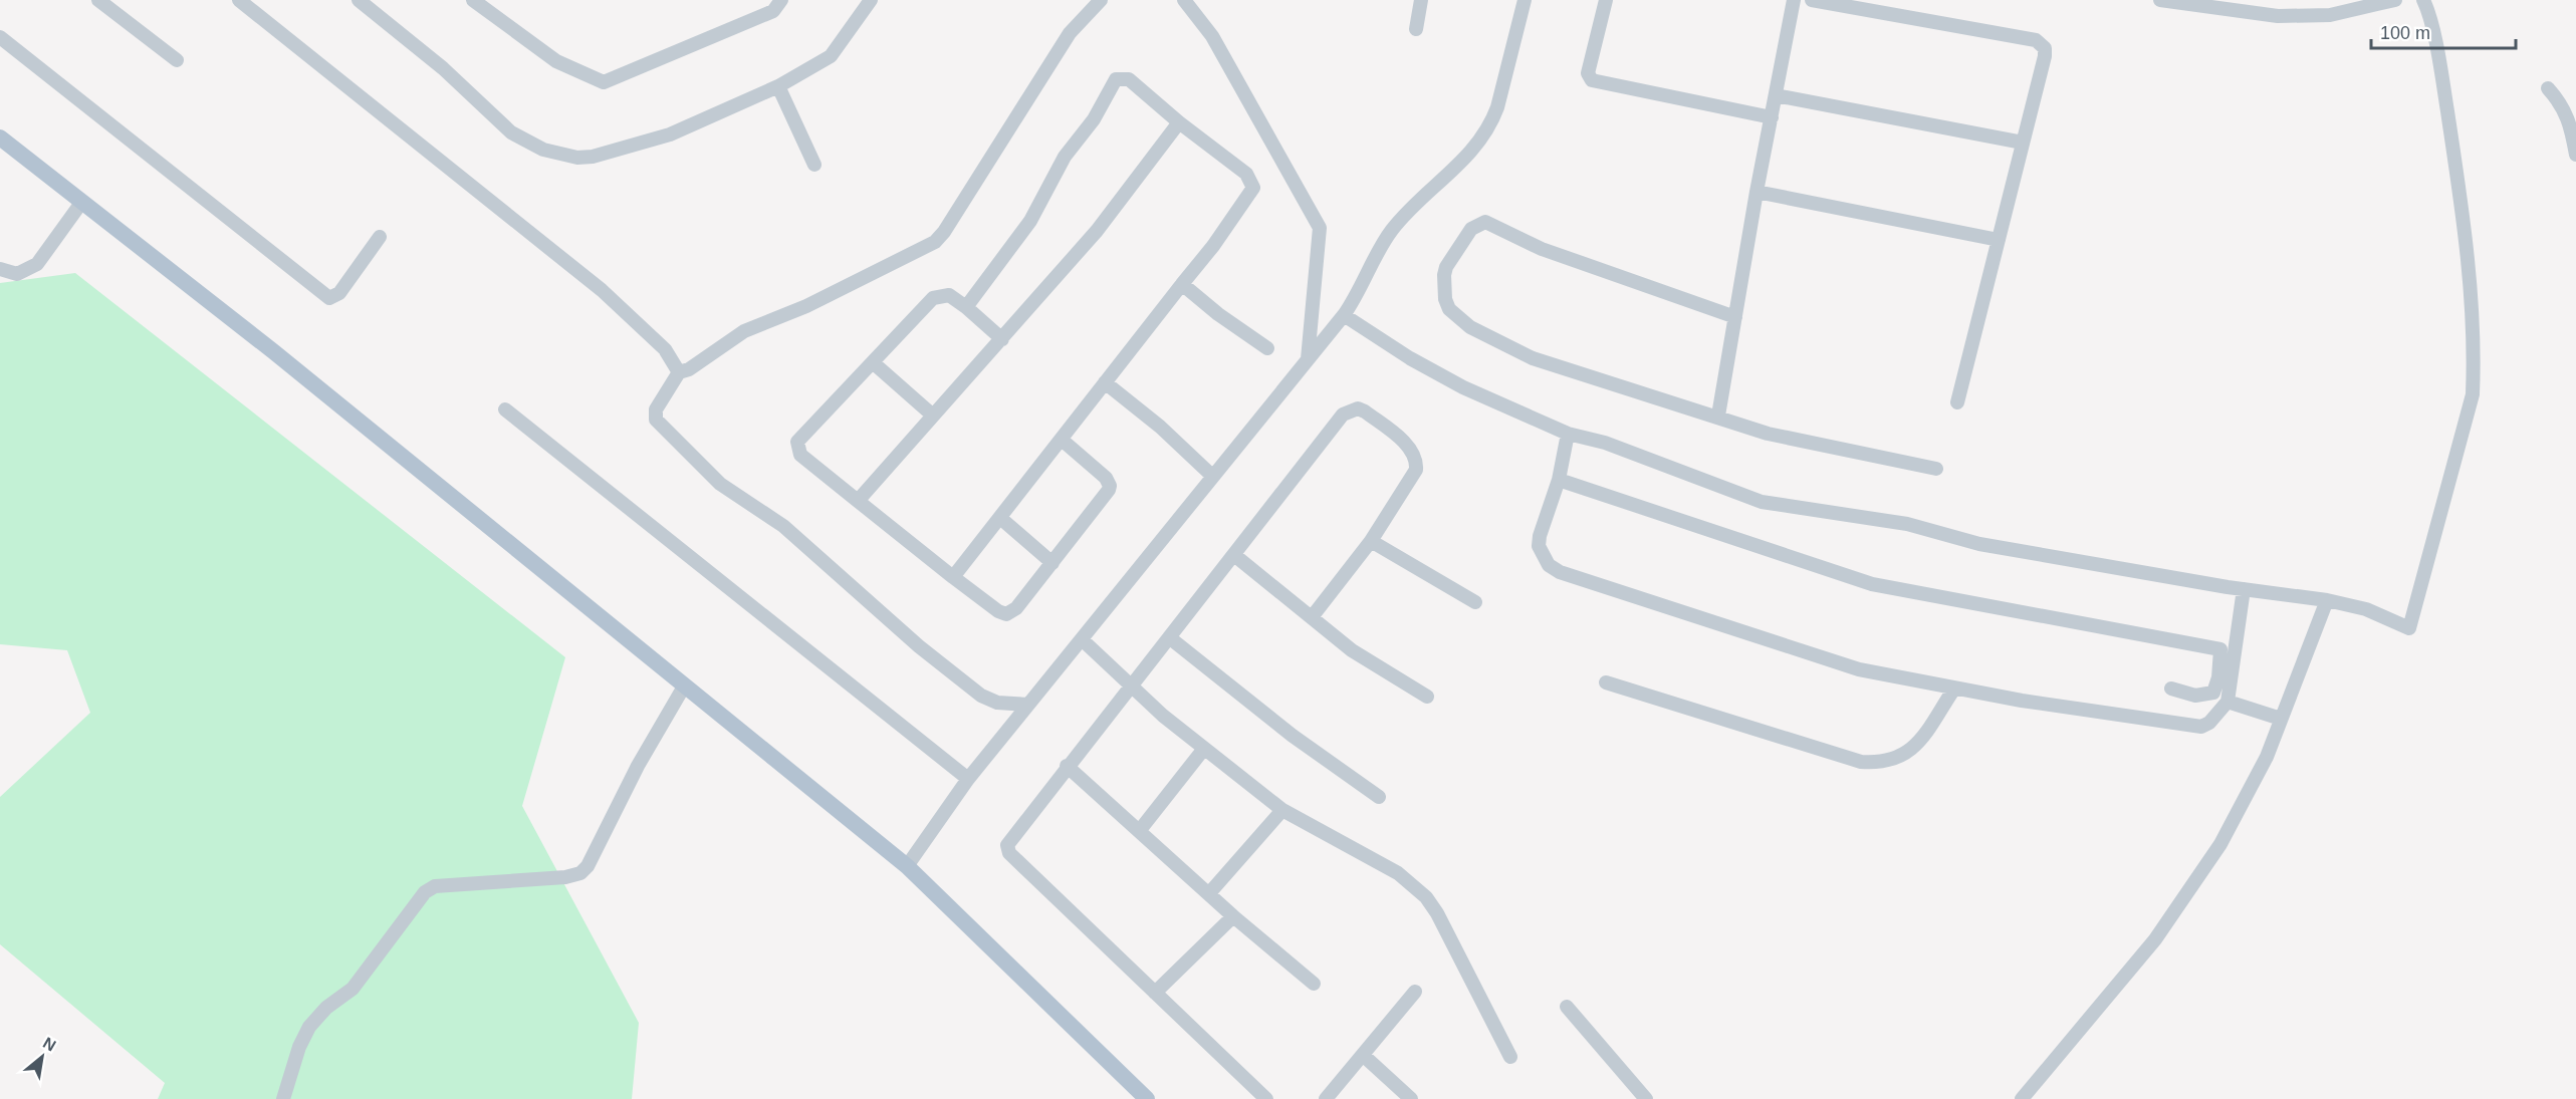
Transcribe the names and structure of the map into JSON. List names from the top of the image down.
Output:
{
  "scale_bar": "100 m",
  "north": "top right"
}
